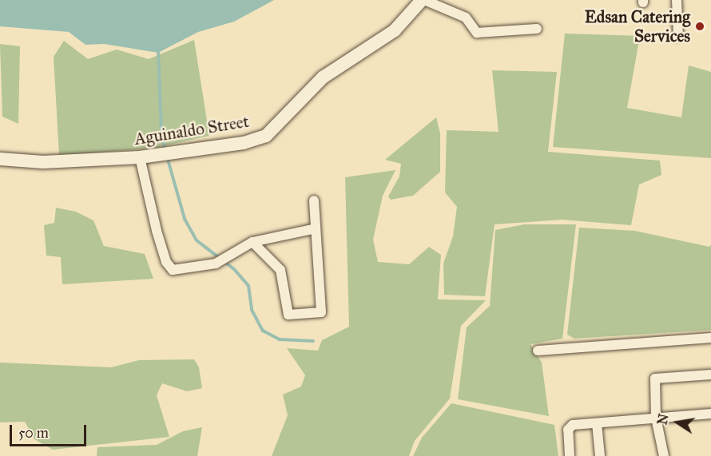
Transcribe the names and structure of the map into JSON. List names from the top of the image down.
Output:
{
  "streets": {
    "street": ["Aguinaldo Street"]
  },
  "places": ["Edsan Catering Services"],
  "scale_bar": "50 m",
  "north": "left"
}
